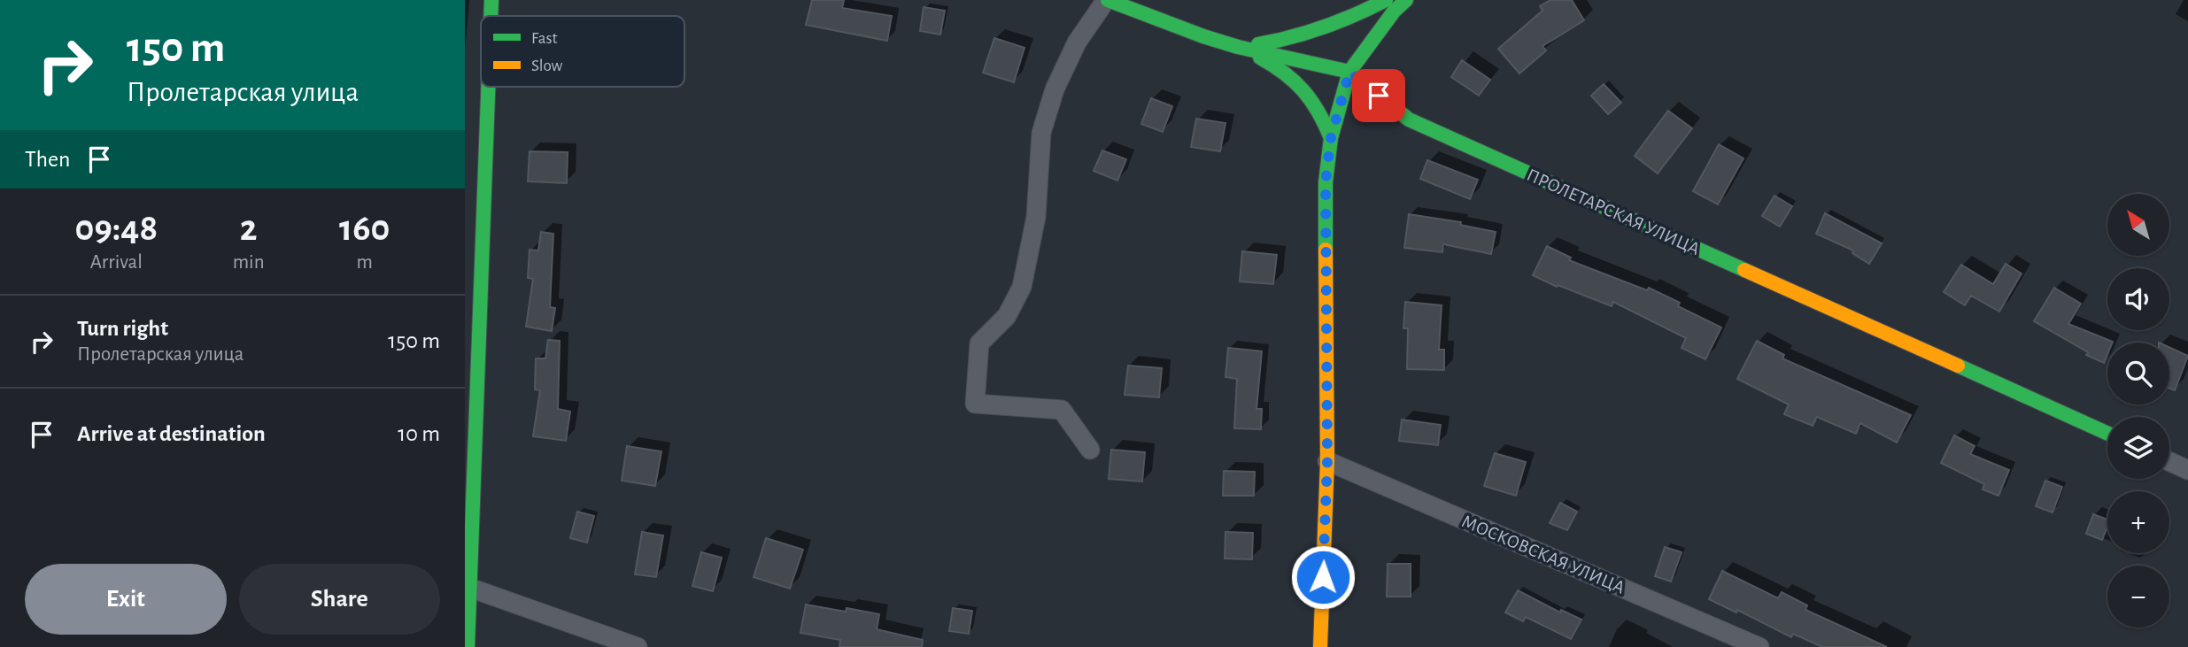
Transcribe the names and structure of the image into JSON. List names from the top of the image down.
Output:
{
  "streets": {
    "street": ["ПРОЛЕТАРСКАЯ УЛИЦА", "МОСКОВСКАЯ УЛИЦА"]
  },
  "legend": ["Fast", "Slow"],
  "north": "top left",
  "page": {
    "turn": ["150 m", "Пролетарская улица"],
    "then": "Then",
    "eta": [
      "09:48",
      "Arrival",
      "2",
      "min",
      "160",
      "m"
    ],
    "map_buttons": ["+", "−"],
    "list": [
      {
        "name": "Turn right",
        "note": "Пролетарская улица",
        "value": "150 m"
      },
      {
        "name": "Arrive at destination",
        "value": "10 m"
      }
    ],
    "buttons": ["Exit", "Share"]
  }
}
